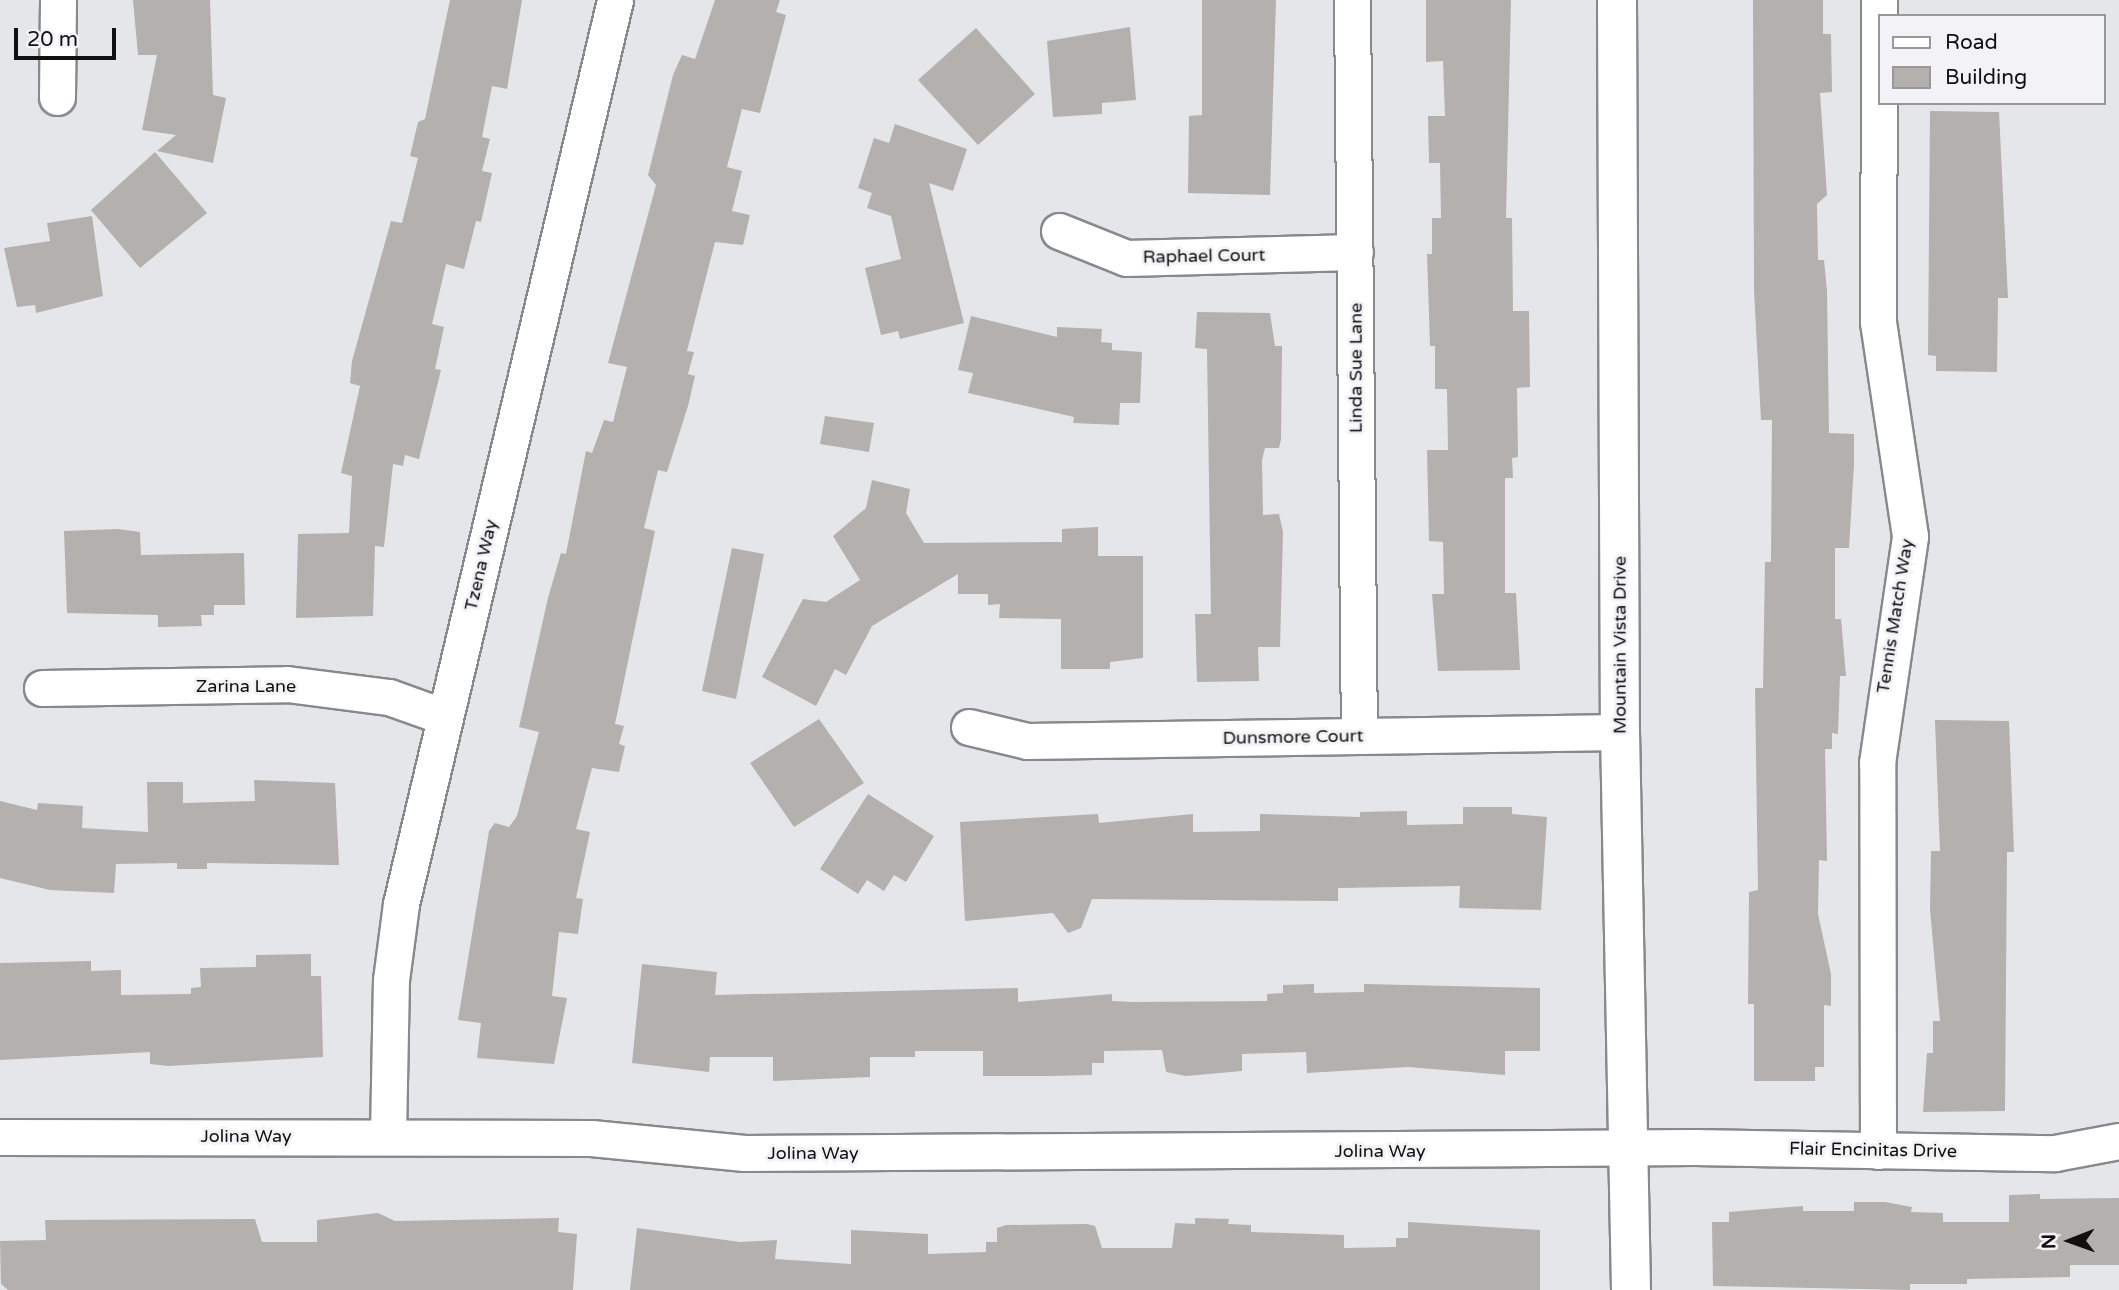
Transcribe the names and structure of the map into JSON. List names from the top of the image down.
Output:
{
  "streets": {
    "main road": ["Mountain Vista Drive"],
    "street": [
      "Raphael Court",
      "Linda Sue Lane",
      "Tzena Way",
      "Tennis Match Way",
      "Zarina Lane",
      "Dunsmore Court",
      "Jolina Way",
      "Flair Encinitas Drive"
    ]
  },
  "crossings": [
    ["Raphael Court", "Linda Sue Lane"],
    ["Linda Sue Lane", "Dunsmore Court"],
    ["Tzena Way", "Zarina Lane"],
    ["Tzena Way", "Jolina Way"],
    ["Tennis Match Way", "Flair Encinitas Drive"],
    ["Mountain Vista Drive", "Dunsmore Court"],
    ["Mountain Vista Drive", "Jolina Way"],
    ["Mountain Vista Drive", "Flair Encinitas Drive"],
    ["Jolina Way", "Flair Encinitas Drive"]
  ],
  "legend": ["Road", "Building"],
  "scale_bar": "20 m",
  "north": "left"
}
